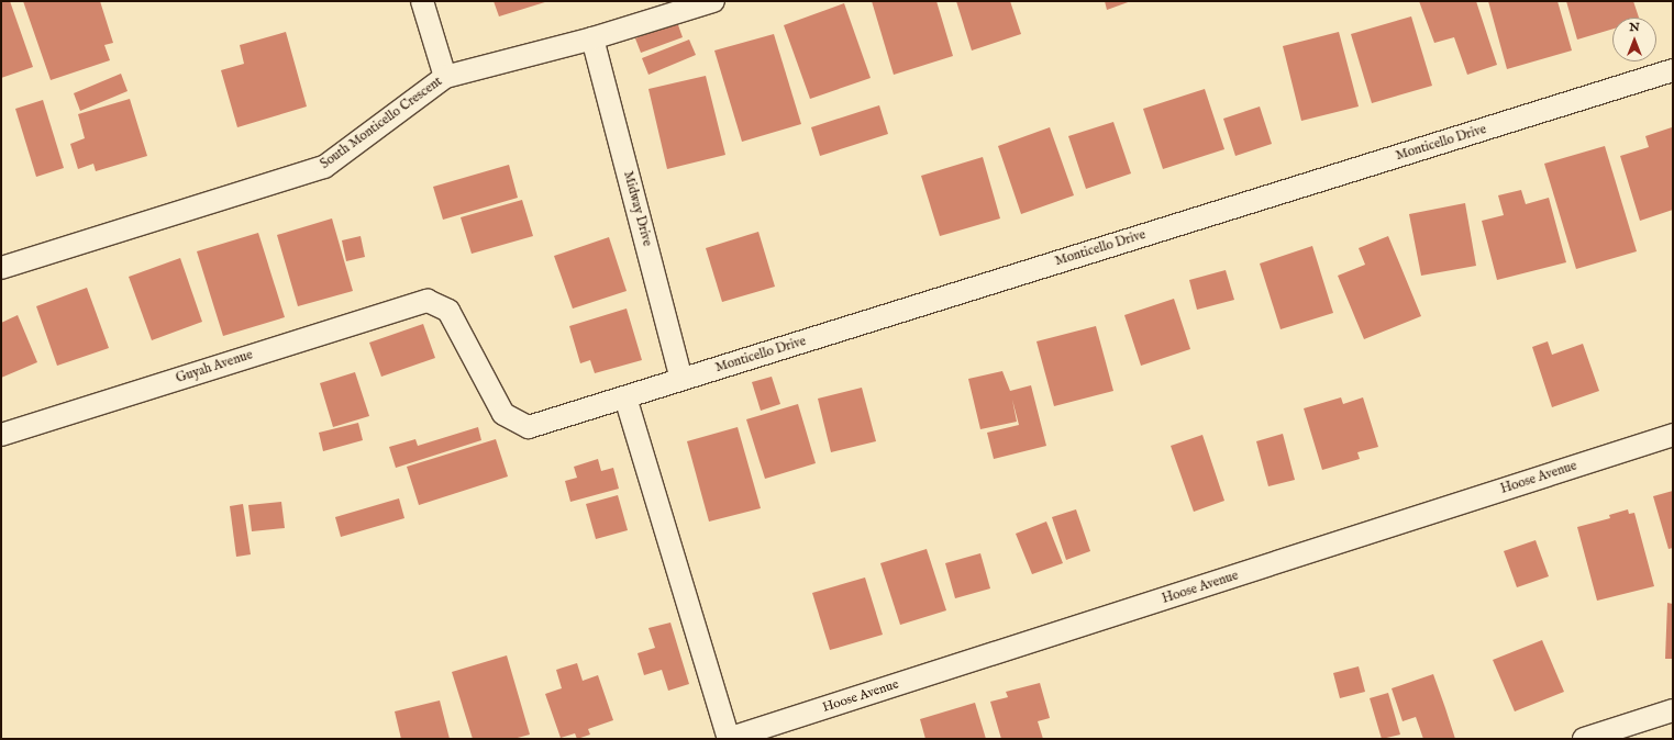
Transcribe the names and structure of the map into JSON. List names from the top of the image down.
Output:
{
  "streets": {
    "street": [
      "South Monticello Crescent",
      "Monticello Drive",
      "Midway Drive",
      "Guyah Avenue",
      "Hoose Avenue"
    ]
  },
  "crossings": [
    ["South Monticello Crescent", "Midway Drive"],
    ["Monticello Drive", "Midway Drive"],
    ["Monticello Drive", "Guyah Avenue"]
  ],
  "north": "top"
}
